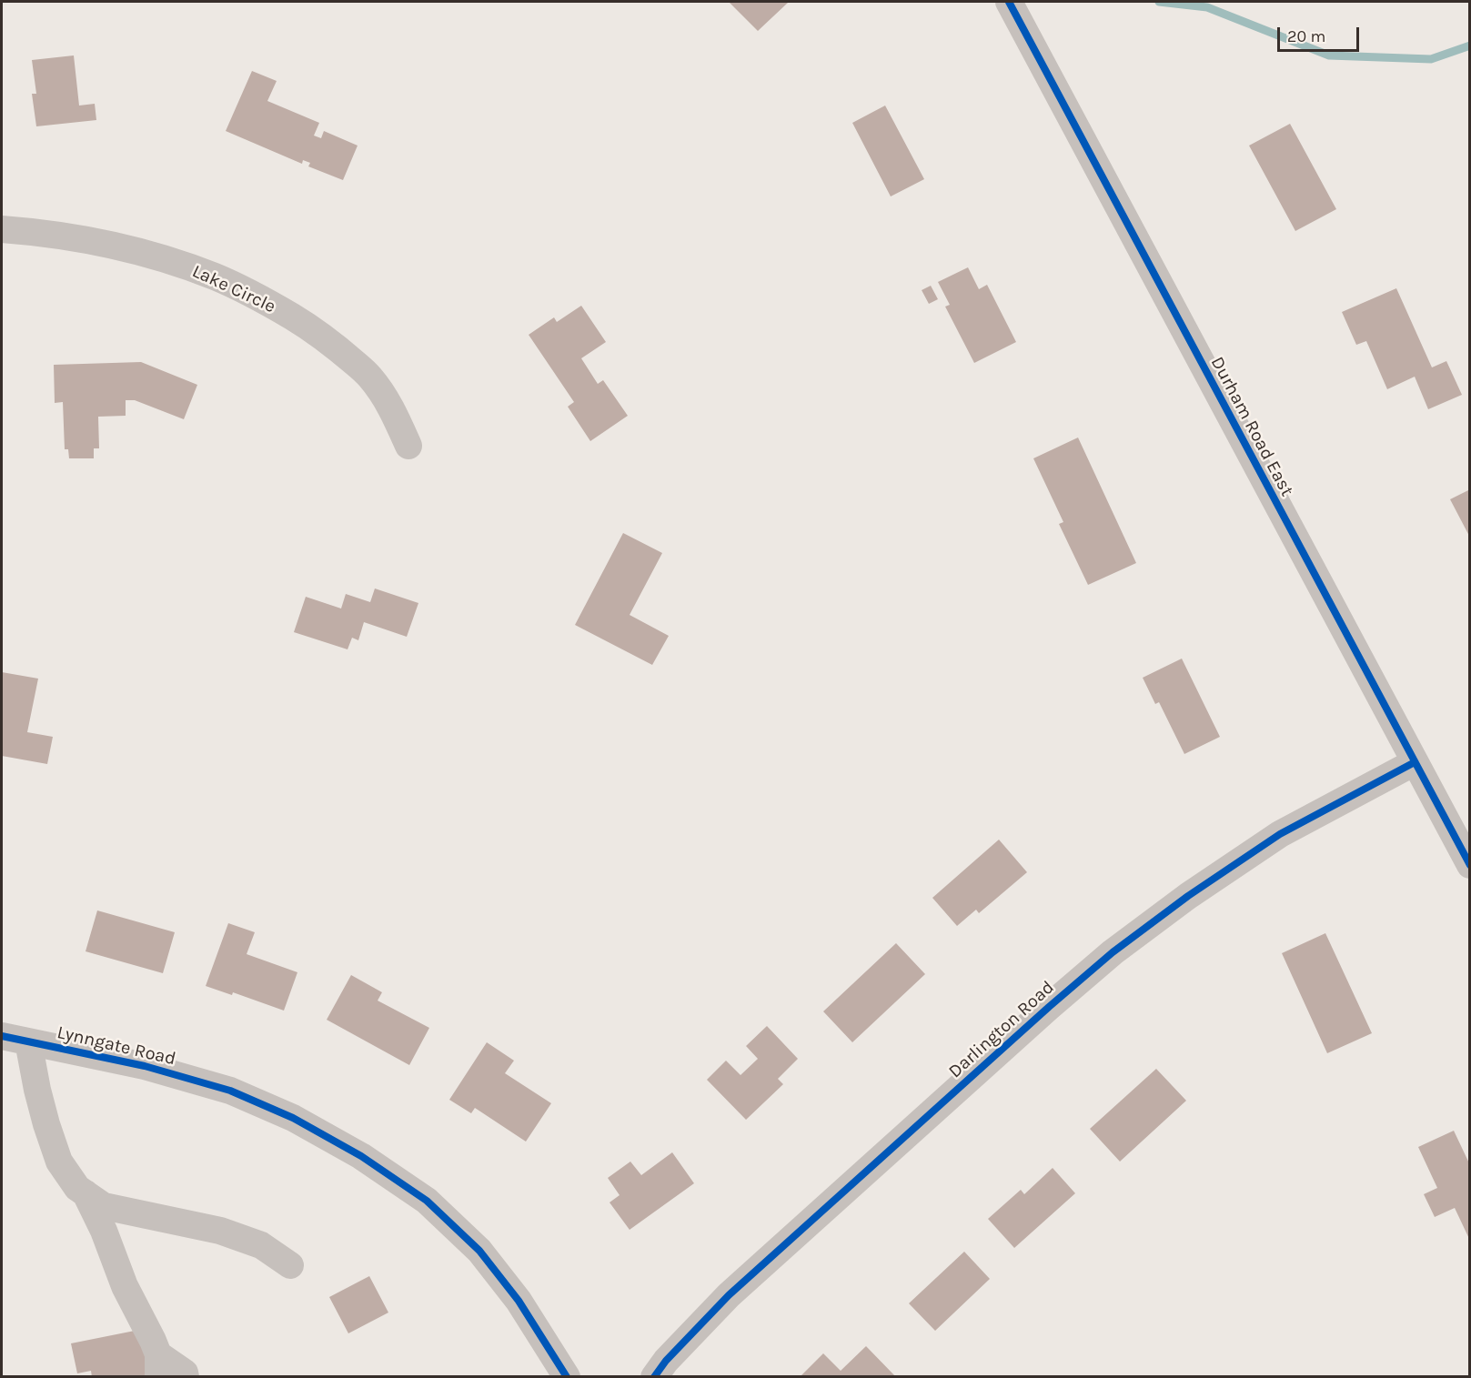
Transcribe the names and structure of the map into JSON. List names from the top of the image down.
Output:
{
  "streets": {
    "street": [
      "Lake Circle",
      "Durham Road East",
      "Darlington Road",
      "Lynngate Road"
    ]
  },
  "crossings": [
    ["Durham Road East", "Darlington Road"]
  ],
  "scale_bar": "20 m"
}
